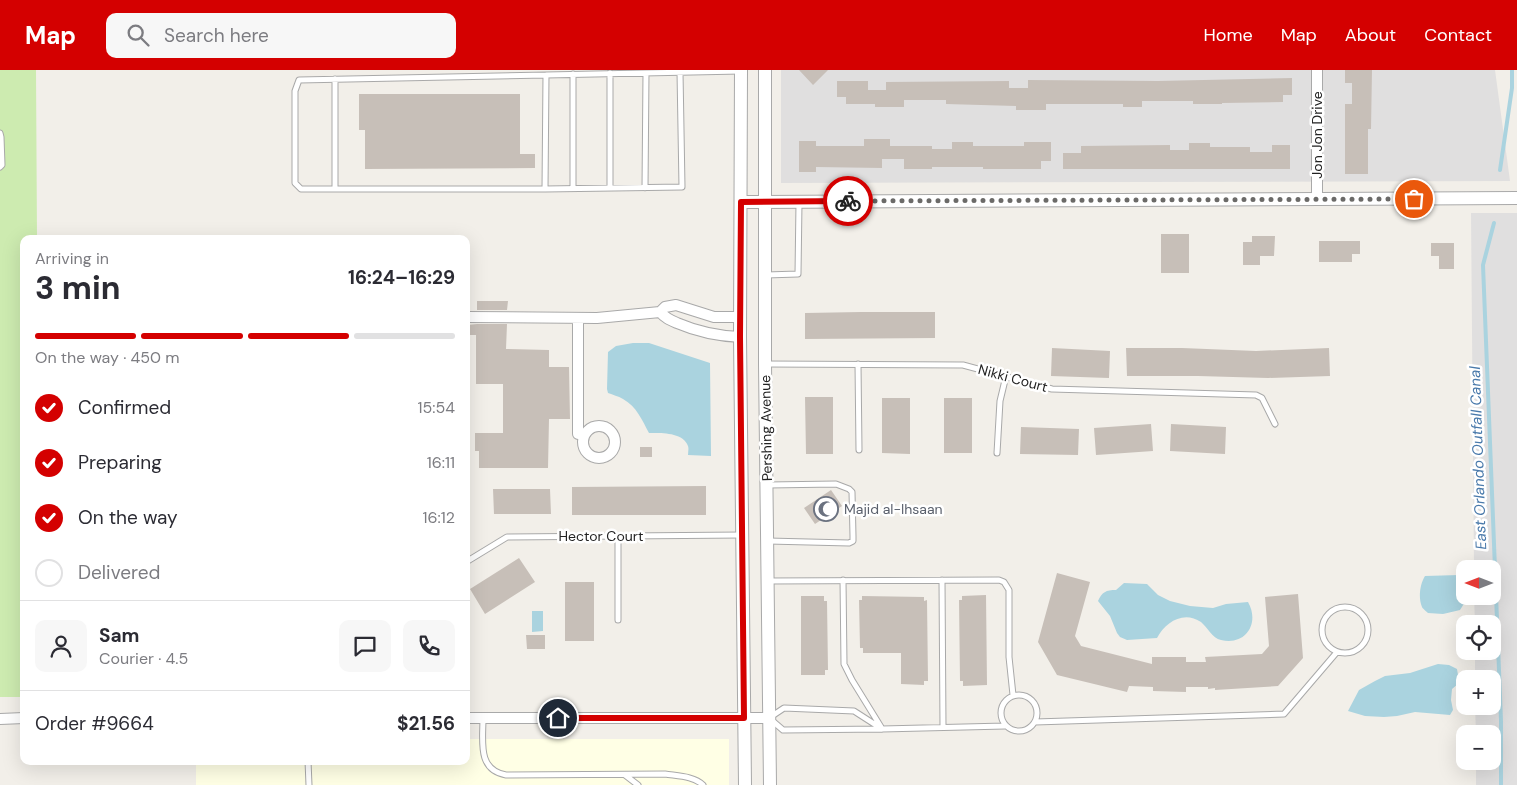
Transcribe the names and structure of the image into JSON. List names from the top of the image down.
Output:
{
  "streets": {
    "street": ["Jon Jon Drive", "Pershing Avenue"],
    "lane": ["Nikki Court", "Hector Court"]
  },
  "crossings": [
    ["Nikki Court", "Pershing Avenue"],
    ["Pershing Avenue", "Hector Court"]
  ],
  "water": ["East Orlando Outfall Canal"],
  "places": {
    "mosque": ["Majid al-Ihsaan"]
  },
  "north": "left",
  "page": {
    "header": "Map",
    "search": "Search here",
    "nav": [
      "Home",
      "Map",
      "About",
      "Contact"
    ],
    "heading": ["3 min", "Arriving in", "16:24–16:29"],
    "panel": [
      "Sam",
      "Courier · 4.5",
      "Order #9664",
      "$21.56"
    ],
    "bar": "On the way · 450 m",
    "list": [
      ["Confirmed", "15:54"],
      ["Preparing", "16:11"],
      ["On the way", "16:12"],
      "Delivered"
    ],
    "map_buttons": ["+", "−"]
  }
}
